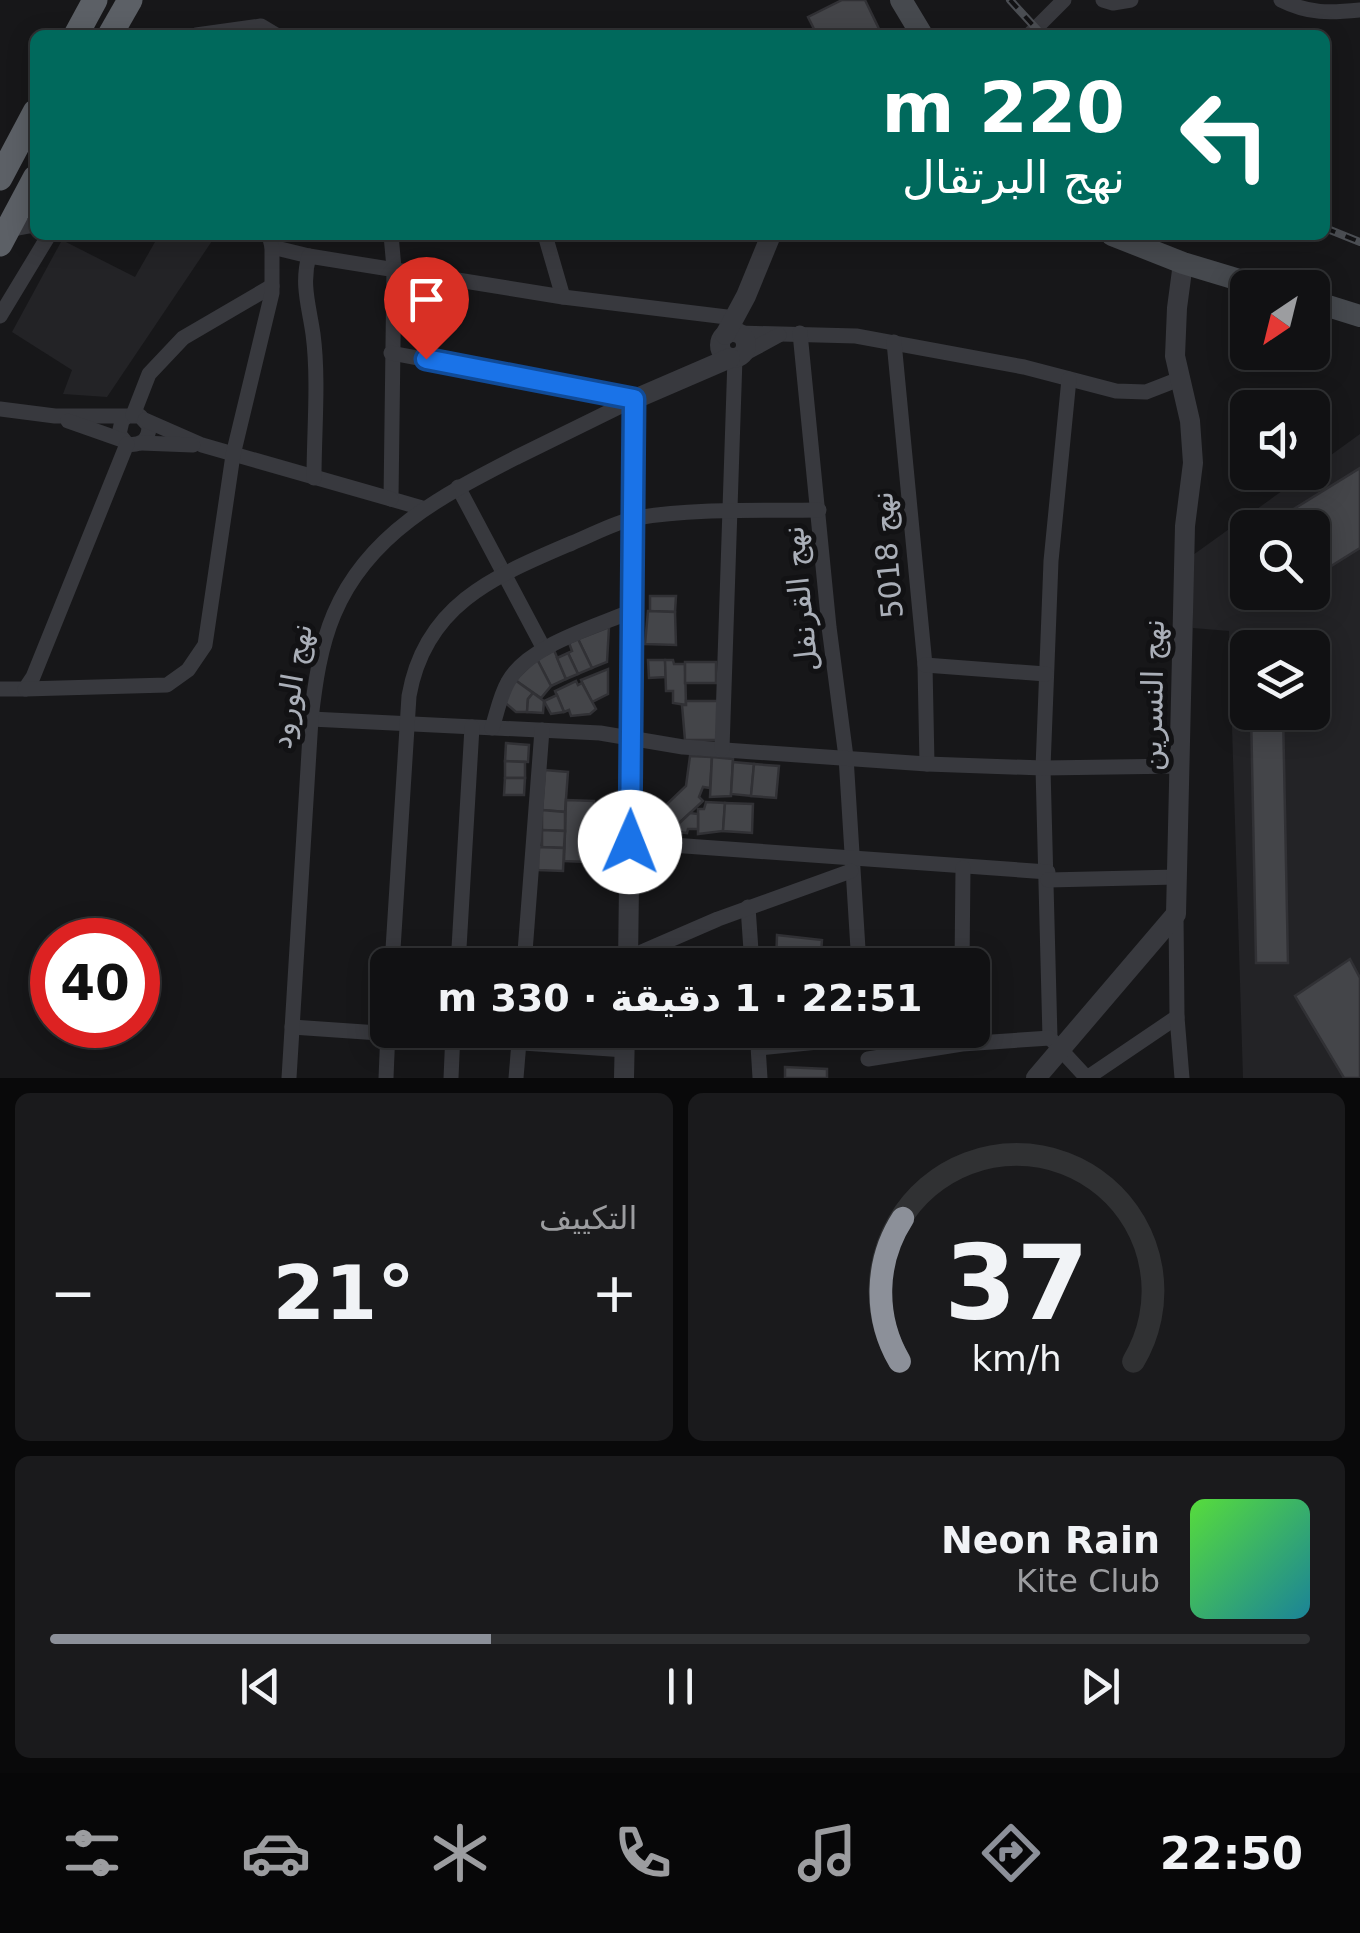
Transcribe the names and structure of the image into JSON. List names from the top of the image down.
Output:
{
  "streets": {
    "street": [
      "نهج 5018",
      "نهج القرنفل",
      "نهج الورود",
      "نهج النسرين"
    ]
  },
  "north": "bottom left",
  "page": {
    "turn": ["220 m", "نهج البرتقال"],
    "limit": "40",
    "trip": "22:51 · 1 دقيقة · 330 m",
    "tile": "التكييف",
    "heat": ["−", "21°", "+"],
    "song": ["Neon Rain", "Kite Club"],
    "tabs": "22:50",
    "gauge": ["37", "km/h"]
  }
}
